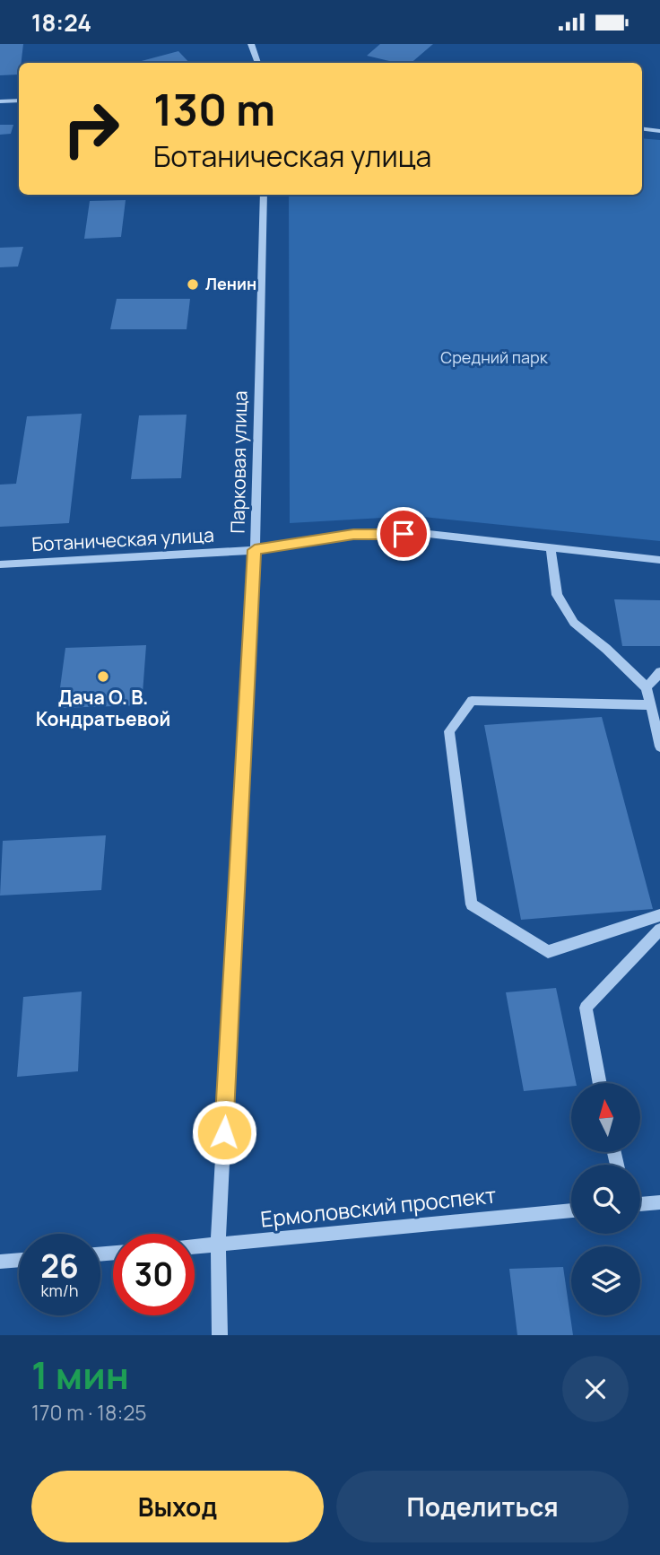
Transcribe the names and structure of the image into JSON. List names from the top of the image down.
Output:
{
  "streets": {
    "street": ["Парковая улица", "Ботаническая улица", "Ермоловский проспект"]
  },
  "crossings": [
    ["Парковая улица", "Ботаническая улица"],
    ["Парковая улица", "Ермоловский проспект"]
  ],
  "parks": ["Средний парк"],
  "places": ["Ленин", "Дача О. В. Кондратьевой"],
  "north": "top",
  "page": {
    "status": "18:24",
    "turn": ["130 m", "Ботаническая улица"],
    "speed": "26 km/h",
    "limit": "30",
    "heading": ["1 мин", "170 m · 18:25"],
    "buttons": ["Выход", "Поделиться"]
  }
}
